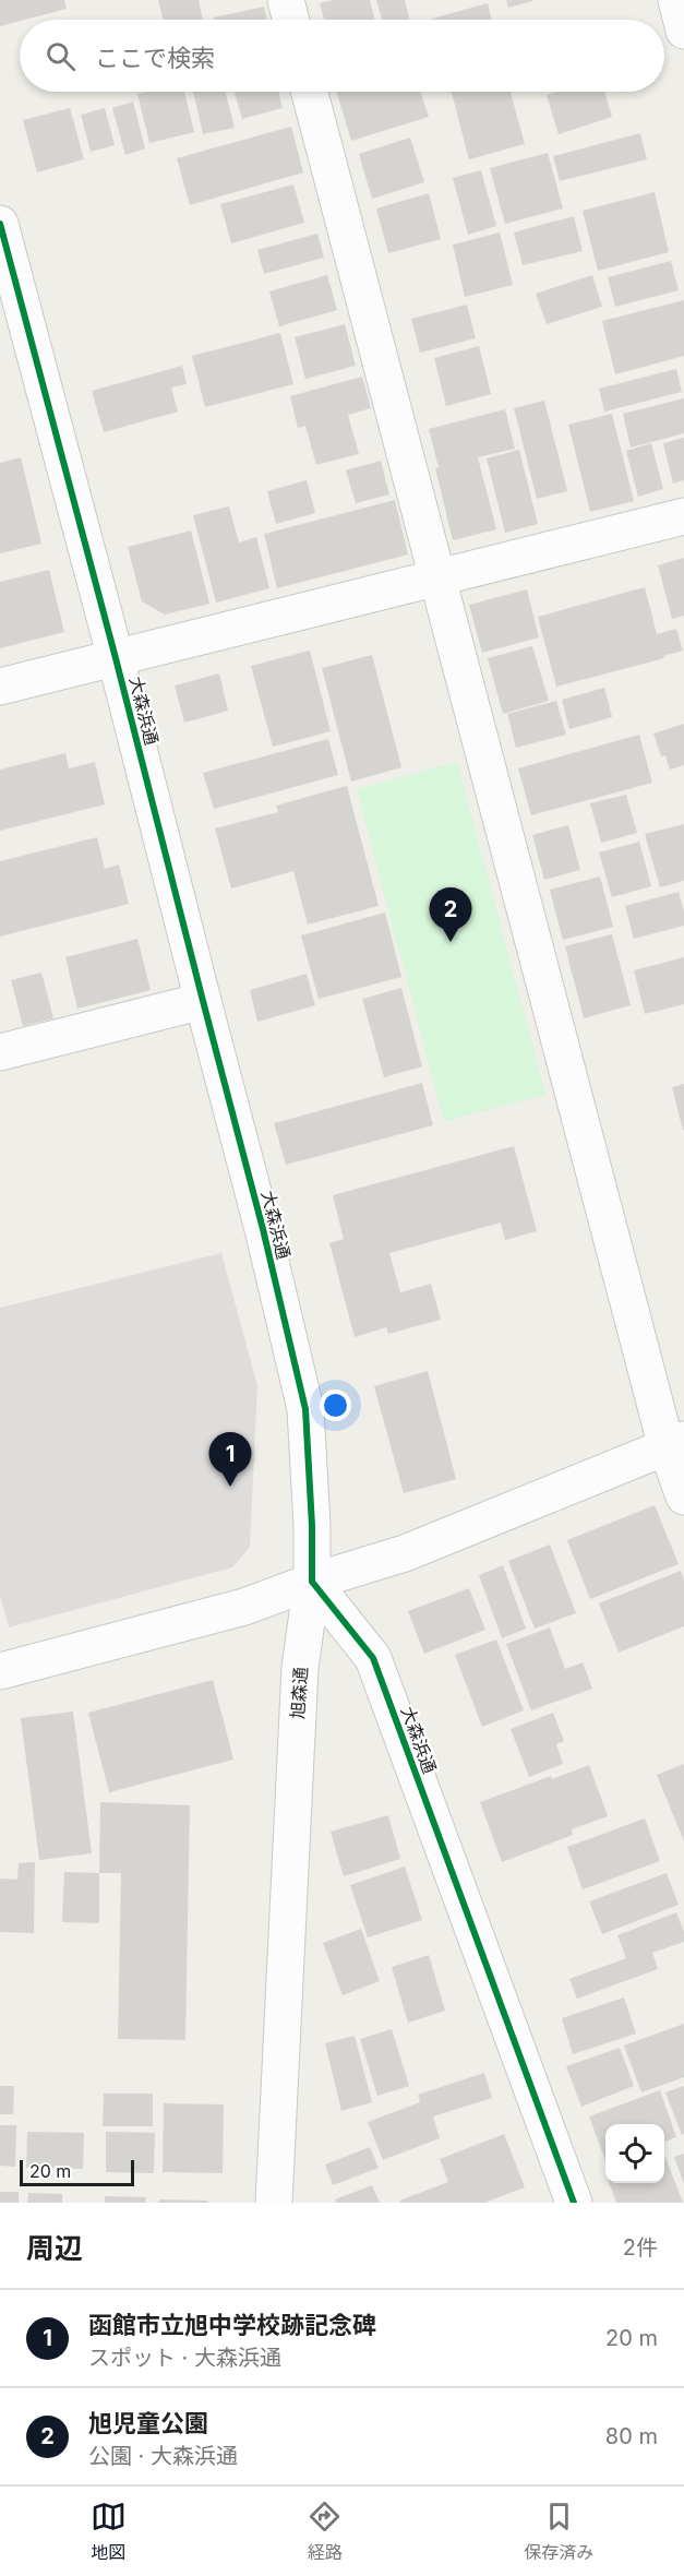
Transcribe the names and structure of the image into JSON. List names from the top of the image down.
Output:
{
  "streets": {
    "street": ["大森浜通", "旭森通"]
  },
  "crossings": [
    ["大森浜通", "旭森通"]
  ],
  "scale_bar": "20 m",
  "page": {
    "search": "ここで検索",
    "pins": ["2", "1"],
    "scale": "20 m",
    "heading": ["周辺", "2件"],
    "list": [
      {
        "mark": "1",
        "name": "函館市立旭中学校跡記念碑",
        "note": "スポット · 大森浜通",
        "value": "20 m"
      },
      {
        "mark": "2",
        "name": "旭児童公園",
        "note": "公園 · 大森浜通",
        "value": "80 m"
      }
    ],
    "nav": ["地図", "経路", "保存済み"]
  }
}
